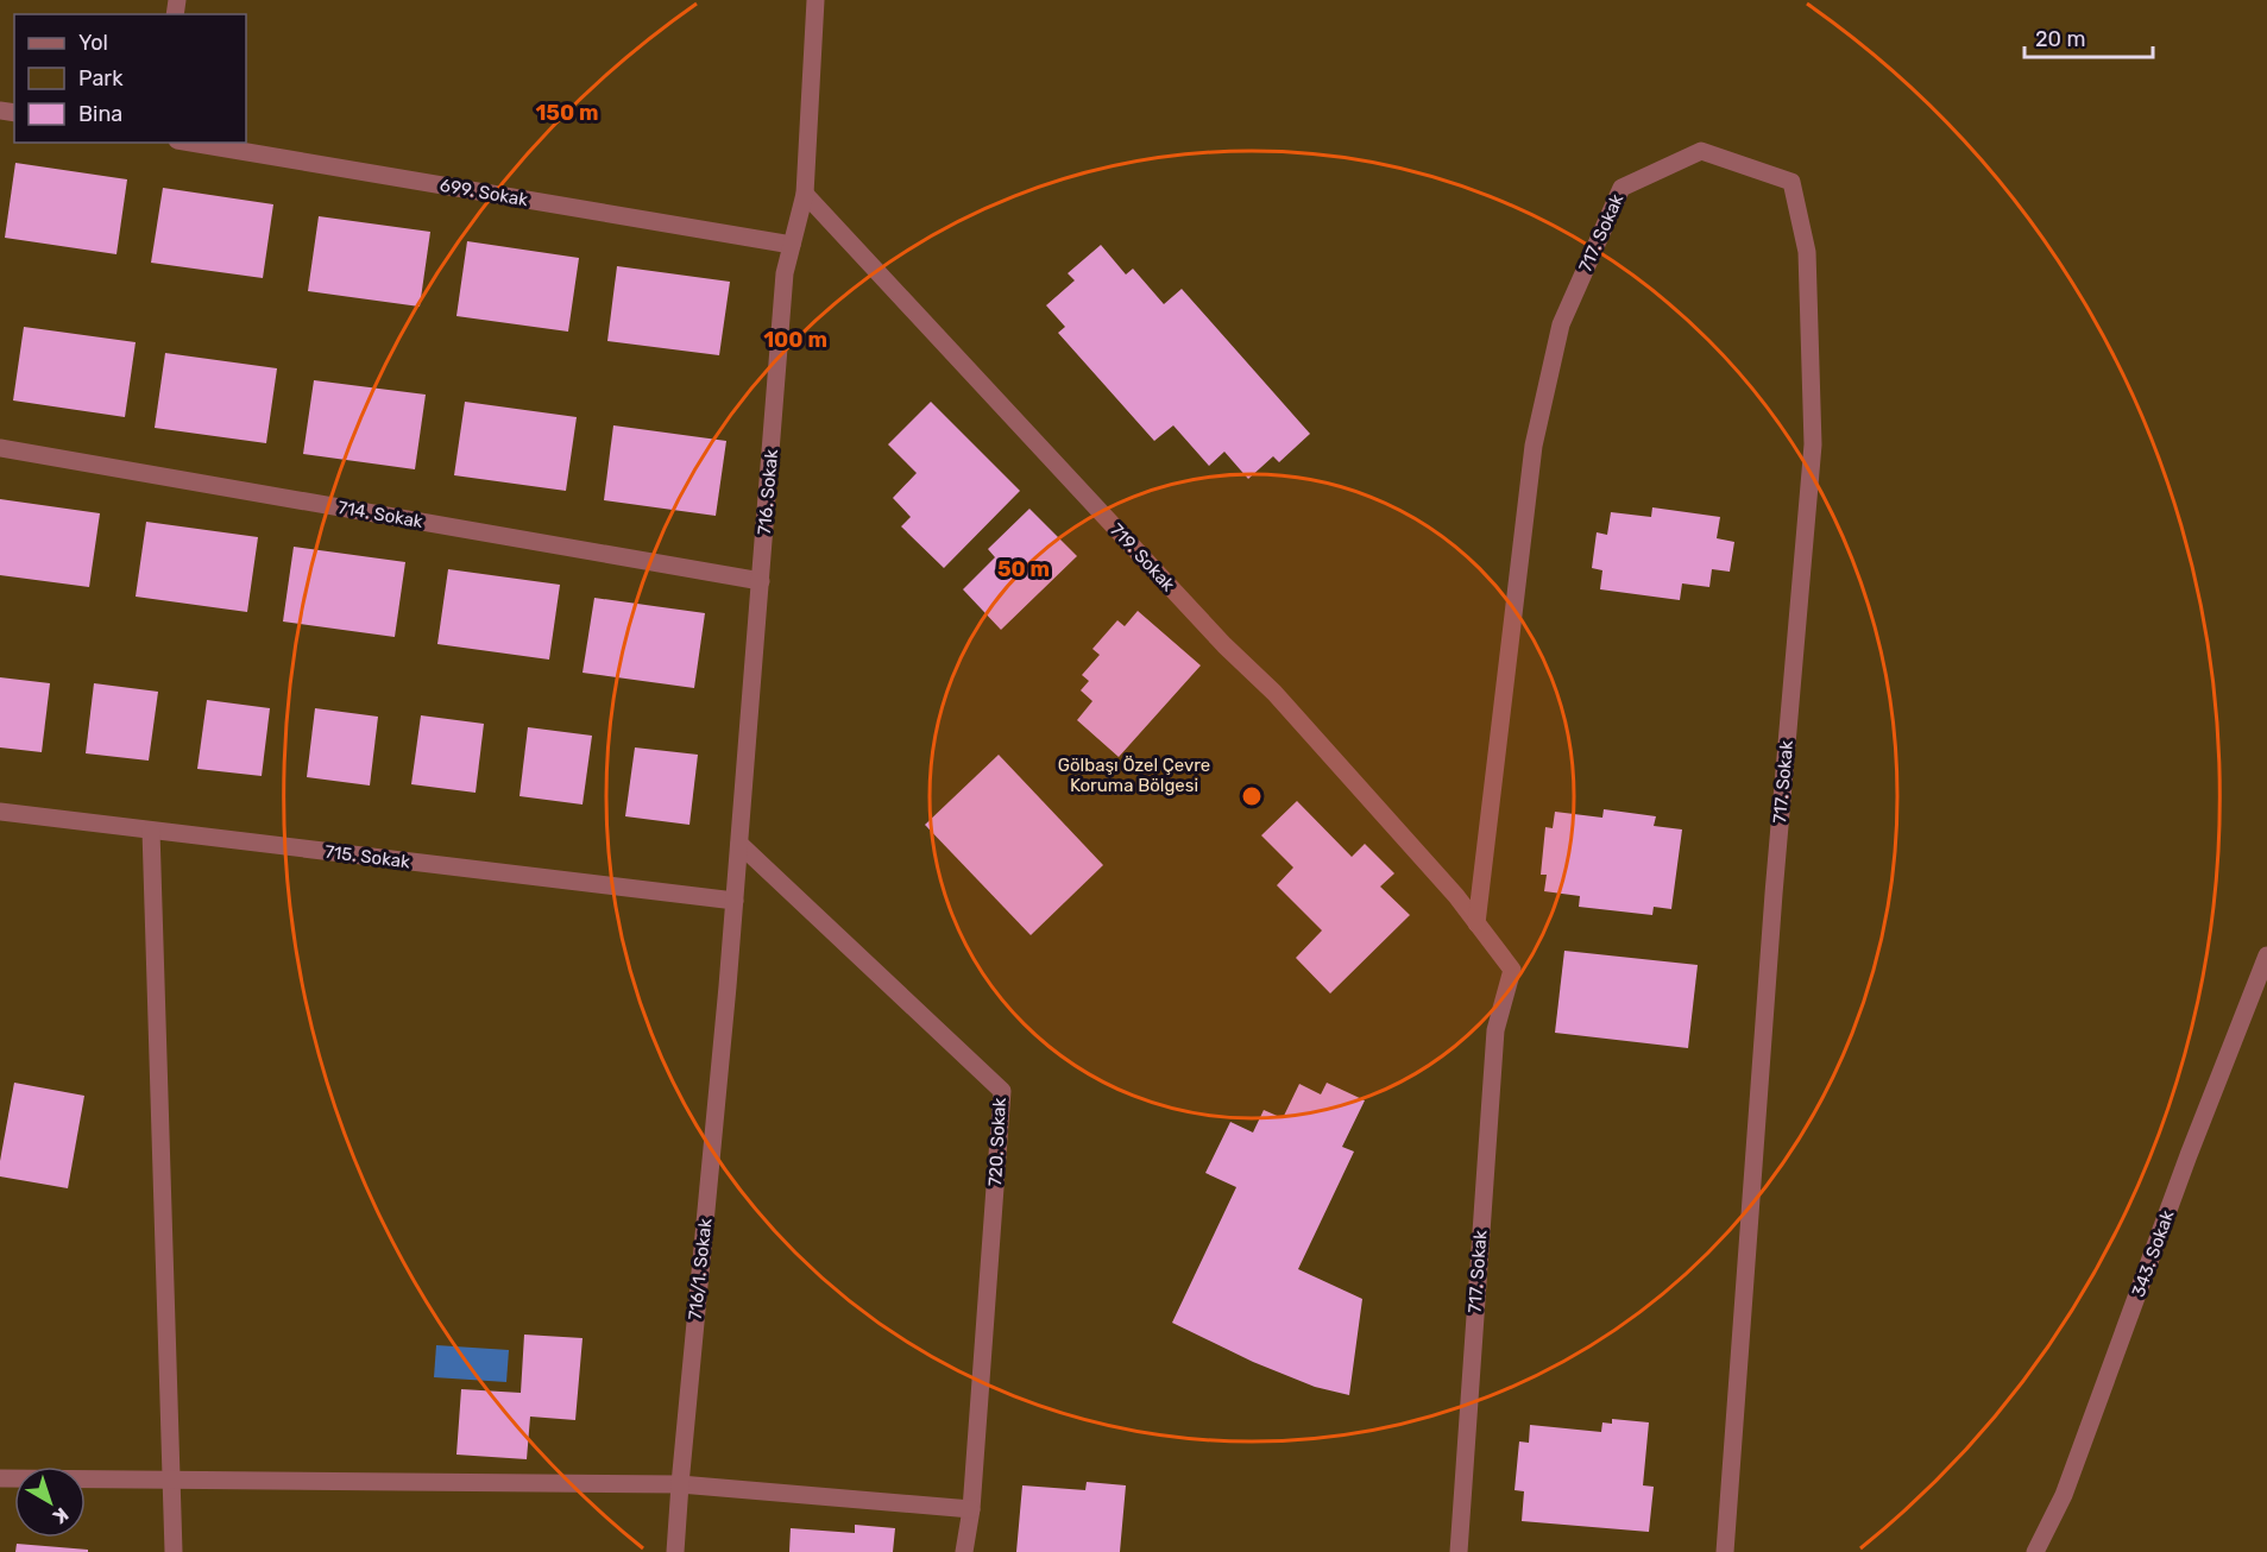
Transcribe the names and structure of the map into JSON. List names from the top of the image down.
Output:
{
  "streets": {
    "street": [
      "699. Sokak",
      "717. Sokak",
      "716. Sokak",
      "714. Sokak",
      "719. Sokak",
      "715. Sokak",
      "720. Sokak",
      "343. Sokak",
      "716/1. Sokak"
    ]
  },
  "crossings": [
    ["699. Sokak", "716. Sokak"],
    ["717. Sokak", "719. Sokak"],
    ["716. Sokak", "714. Sokak"],
    ["716. Sokak", "719. Sokak"],
    ["716. Sokak", "715. Sokak"],
    ["716. Sokak", "720. Sokak"],
    ["716. Sokak", "716/1. Sokak"]
  ],
  "parks": ["Gölbaşı Özel Çevre Koruma Bölgesi"],
  "legend": ["Yol", "Park", "Bina"],
  "scale_bar": "20 m",
  "north": "bottom right",
  "rings": ["150 m", "100 m", "50 m"]
}
